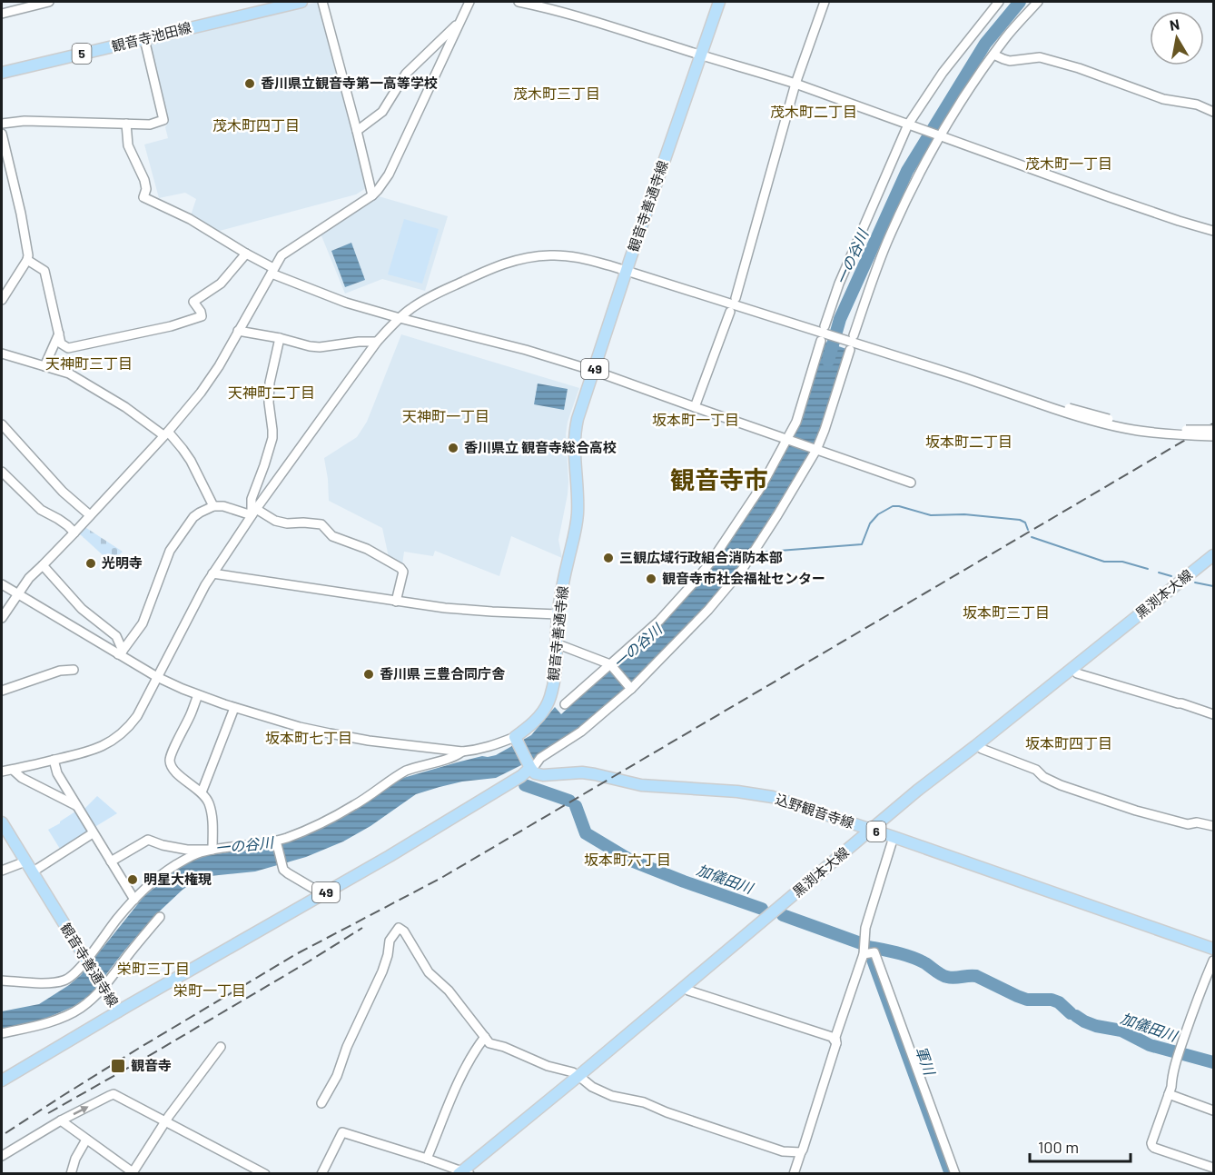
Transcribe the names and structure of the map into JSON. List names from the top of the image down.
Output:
{
  "streets": {
    "main road": [
      "観音寺池田線",
      "5",
      "観音寺善通寺線",
      "49",
      "黒渕本大線",
      "込野観音寺線",
      "6"
    ]
  },
  "crossings": [
    ["観音寺善通寺線", "込野観音寺線"],
    ["黒渕本大線", "込野観音寺線"]
  ],
  "districts": [
    "茂木町三丁目",
    "茂木町二丁目",
    "茂木町四丁目",
    "茂木町一丁目",
    "天神町三丁目",
    "天神町二丁目",
    "天神町一丁目",
    "坂本町一丁目",
    "坂本町二丁目",
    "観音寺市",
    "坂本町三丁目",
    "坂本町七丁目",
    "坂本町四丁目",
    "坂本町六丁目",
    "栄町三丁目",
    "栄町一丁目"
  ],
  "water": ["一の谷川", "加儀田川", "軍川"],
  "places": {
    "other": [
      "香川県立観音寺第一高等学校",
      "香川県立 観音寺総合高校",
      "三観広域行政組合消防本部",
      "光明寺",
      "観音寺市社会福祉センター",
      "香川県 三豊合同庁舎",
      "明星大権現"
    ],
    "transit": ["観音寺"]
  },
  "scale_bar": "100 m",
  "north": "top"
}
